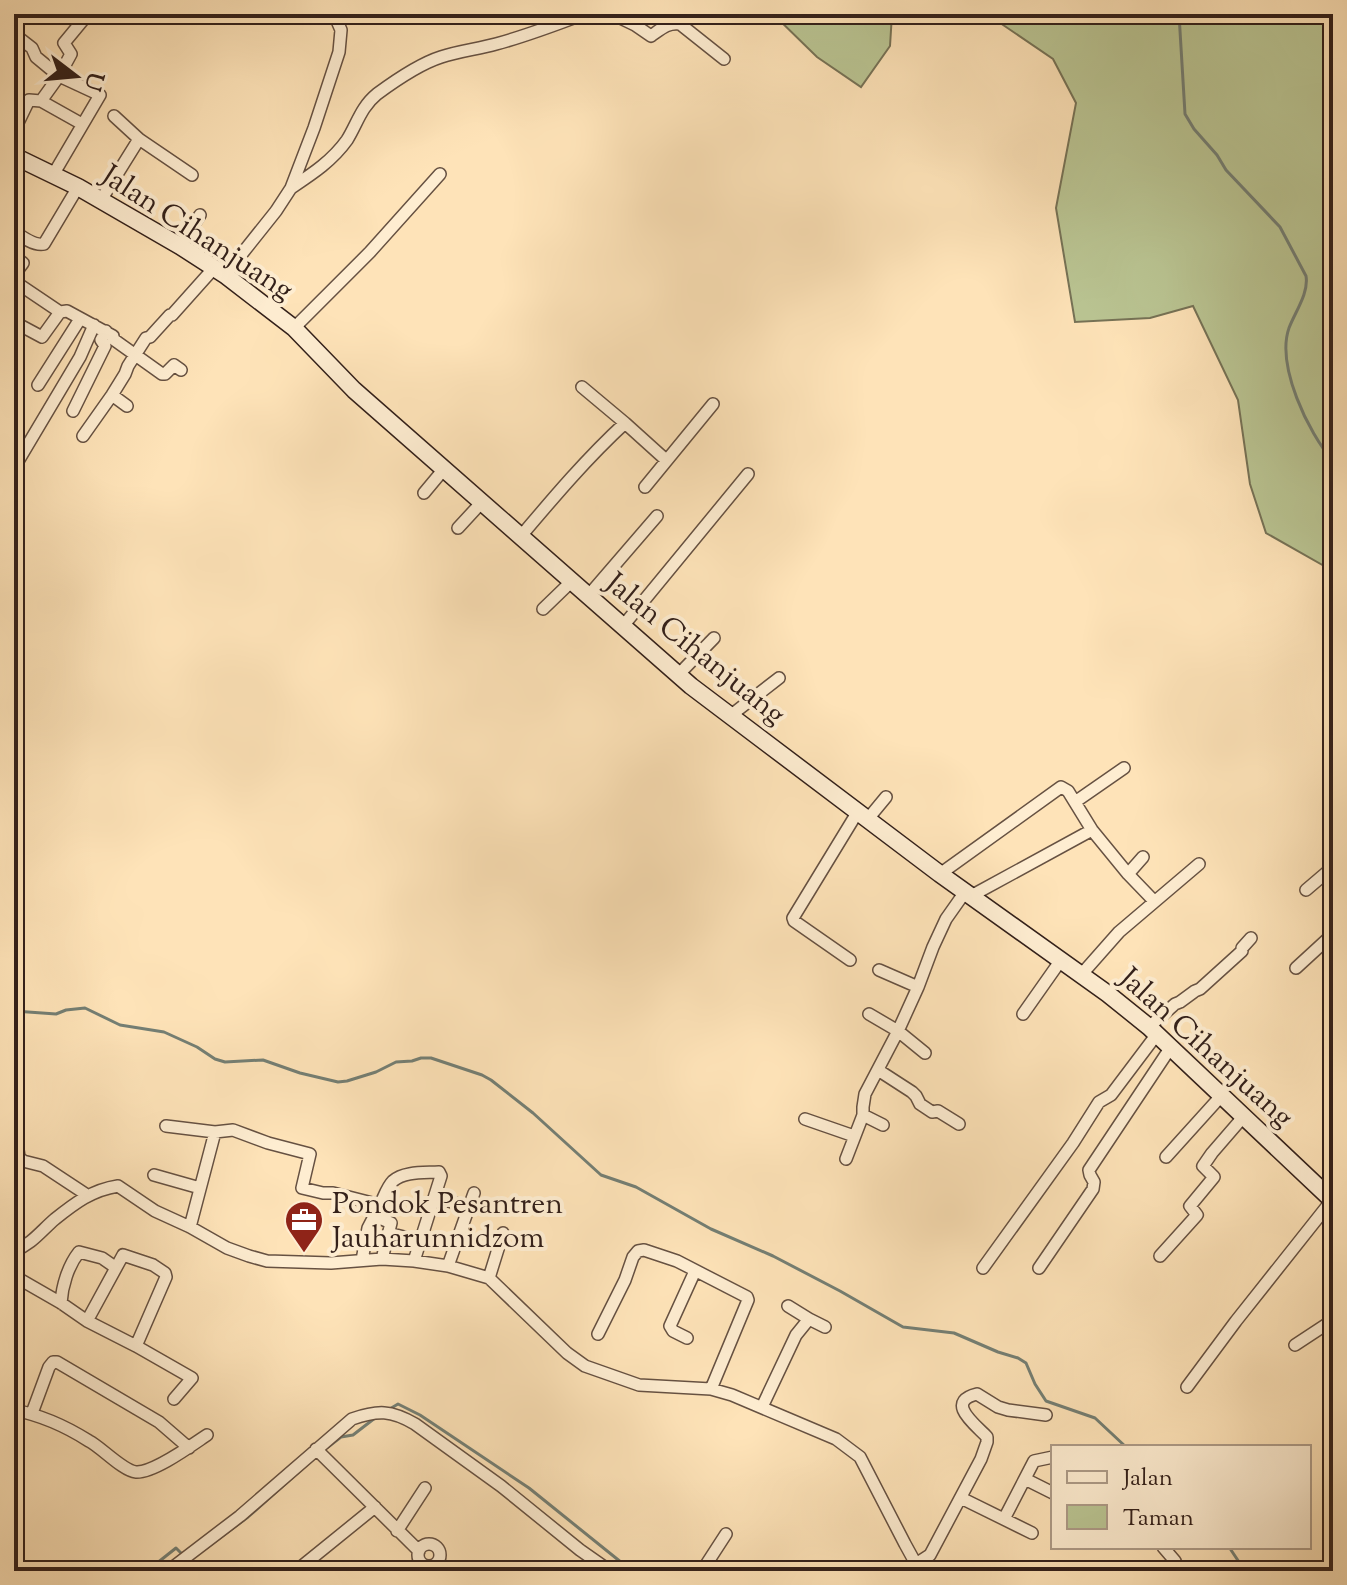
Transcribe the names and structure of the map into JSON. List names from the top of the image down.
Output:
{
  "streets": {
    "main road": ["Jalan Cihanjuang"]
  },
  "places": {
    "office": ["Pondok Pesantren Jauharunnidzom"]
  },
  "legend": ["Jalan", "Taman"],
  "north": "right"
}
